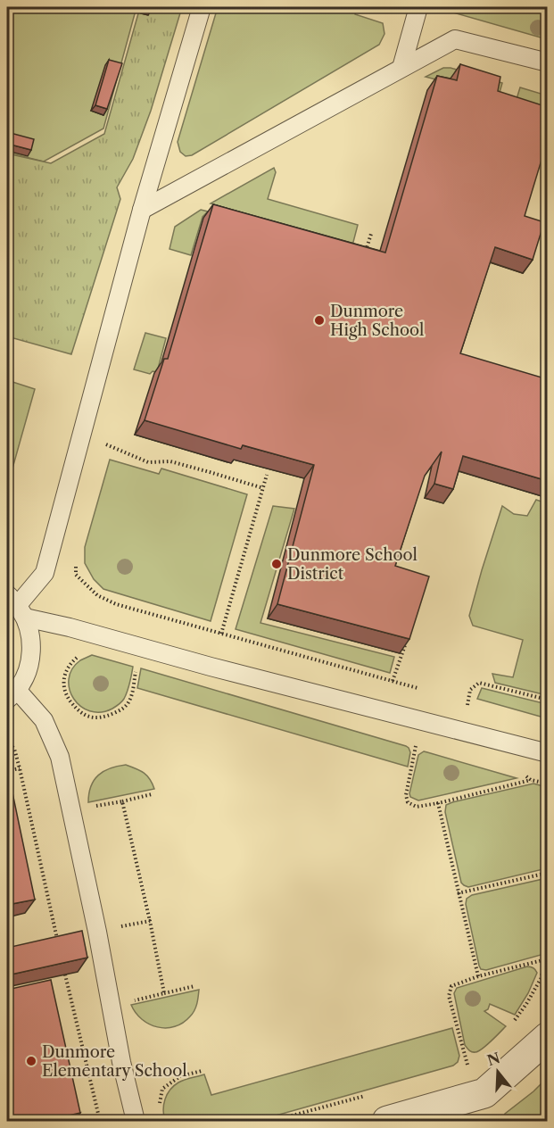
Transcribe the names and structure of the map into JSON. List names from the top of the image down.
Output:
{
  "places": ["Dunmore High School", "Dunmore School District", "Dunmore Elementary School"],
  "north": "top"
}
